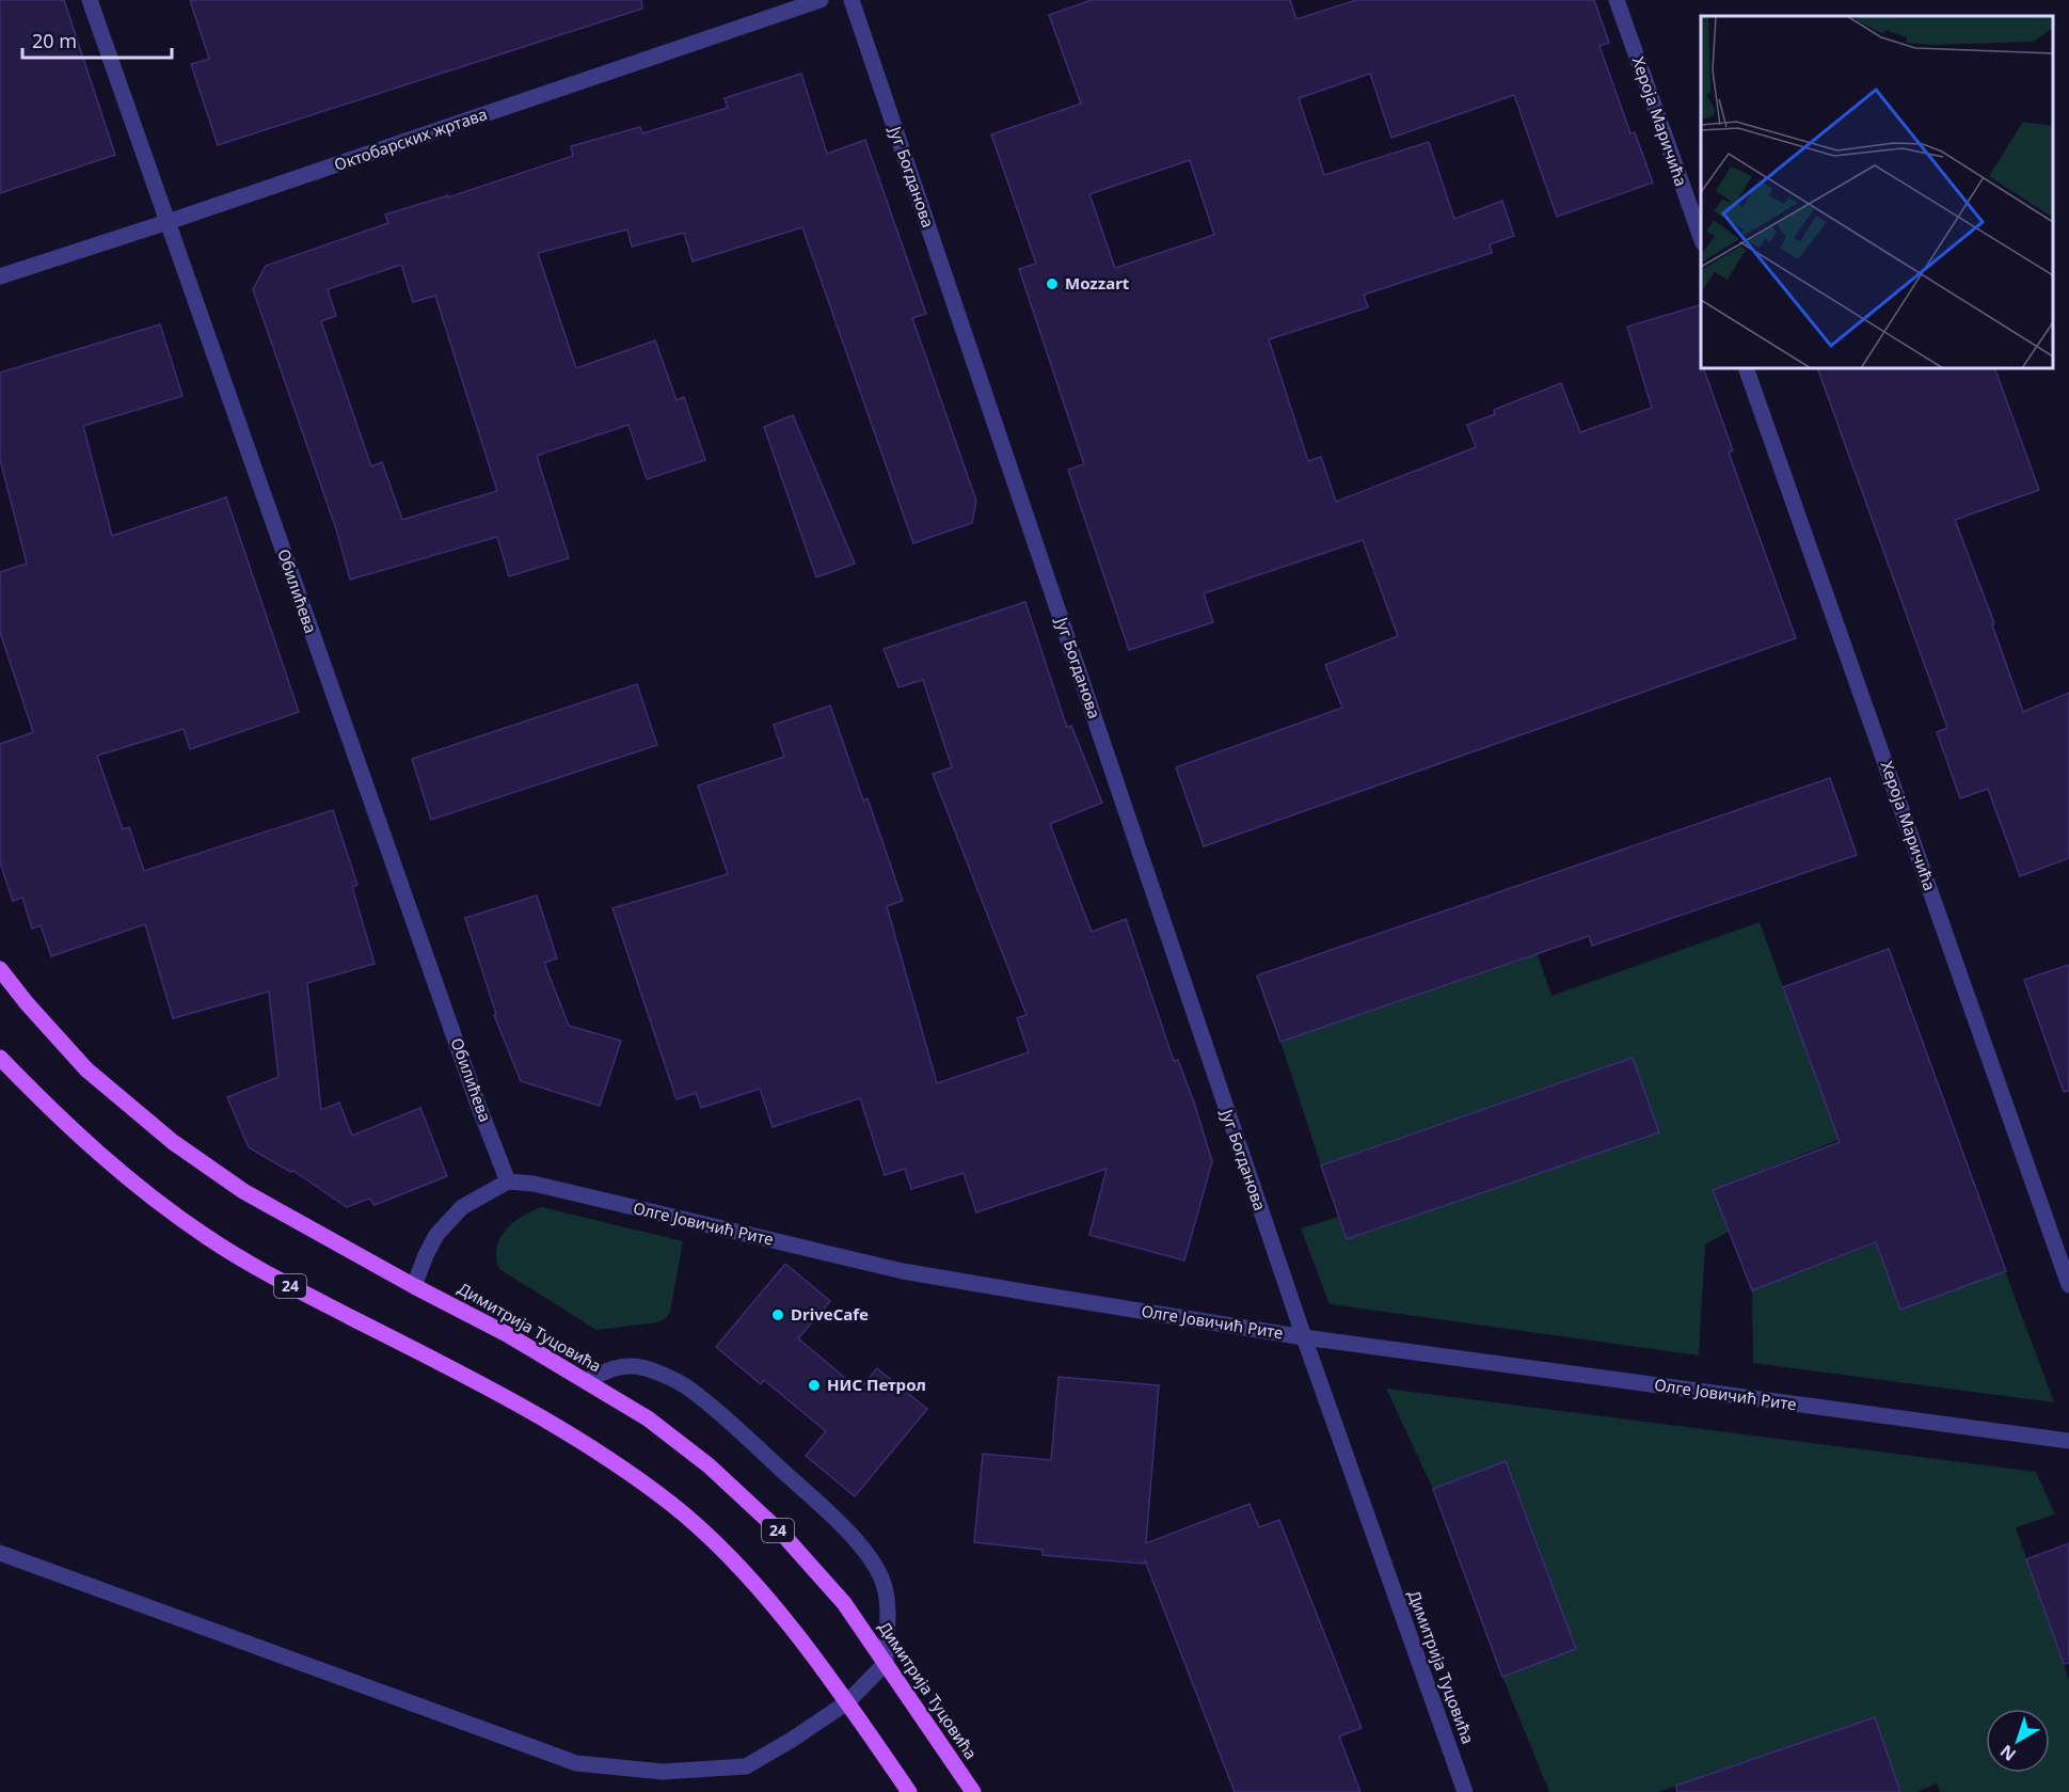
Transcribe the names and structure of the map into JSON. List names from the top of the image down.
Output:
{
  "streets": {
    "main road": ["24", "Димитрија Туцовића"],
    "street": [
      "Хероја Маричића",
      "Октобарских жртава",
      "Југ Богданова",
      "Обилићева",
      "Олге Јовичић Рите"
    ]
  },
  "crossings": [
    ["Октобарских жртава", "Обилићева"],
    ["Југ Богданова", "Олге Јовичић Рите"],
    ["Југ Богданова", "Димитрија Туцовића"],
    ["Обилићева", "Олге Јовичић Рите"],
    ["Олге Јовичић Рите", "Димитрија Туцовића"]
  ],
  "places": ["Mozzart", "DriveCafe", "НИС Петрол"],
  "scale_bar": "20 m",
  "north": "bottom left"
}
